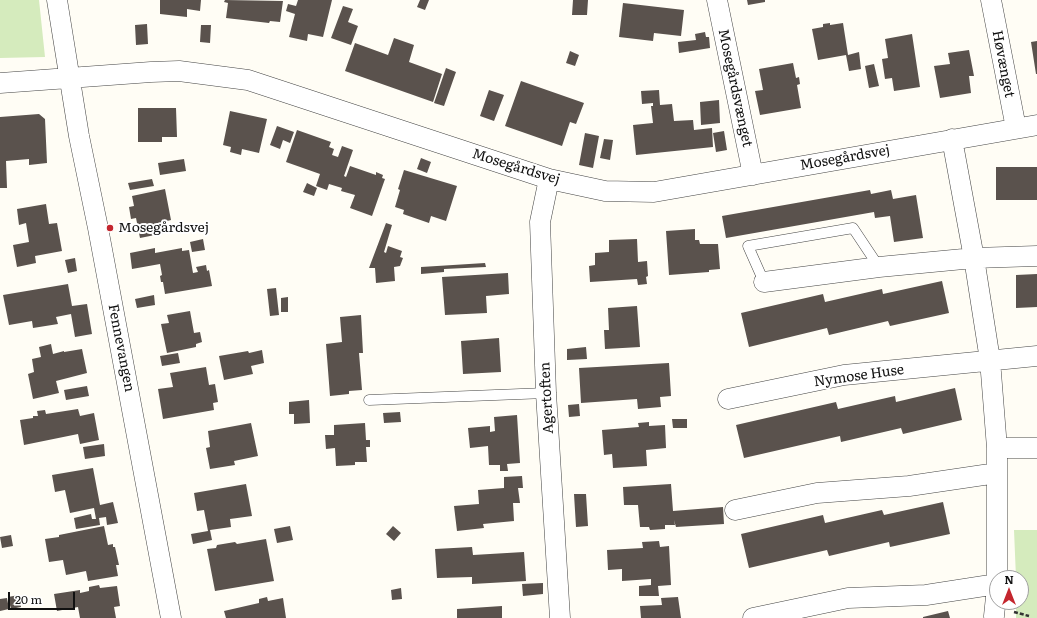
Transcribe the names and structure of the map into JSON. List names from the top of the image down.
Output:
{
  "streets": {
    "street": [
      "Høvænget",
      "Mosegårdsvænget",
      "Mosegårdsvej",
      "Fennevangen",
      "Nymose Huse",
      "Agertoften"
    ]
  },
  "crossings": [
    ["Høvænget", "Mosegårdsvej"],
    ["Mosegårdsvænget", "Mosegårdsvej"],
    ["Mosegårdsvej", "Fennevangen"],
    ["Mosegårdsvej", "Agertoften"]
  ],
  "places": ["Mosegårdsvej"],
  "scale_bar": "20 m",
  "north": "top"
}
